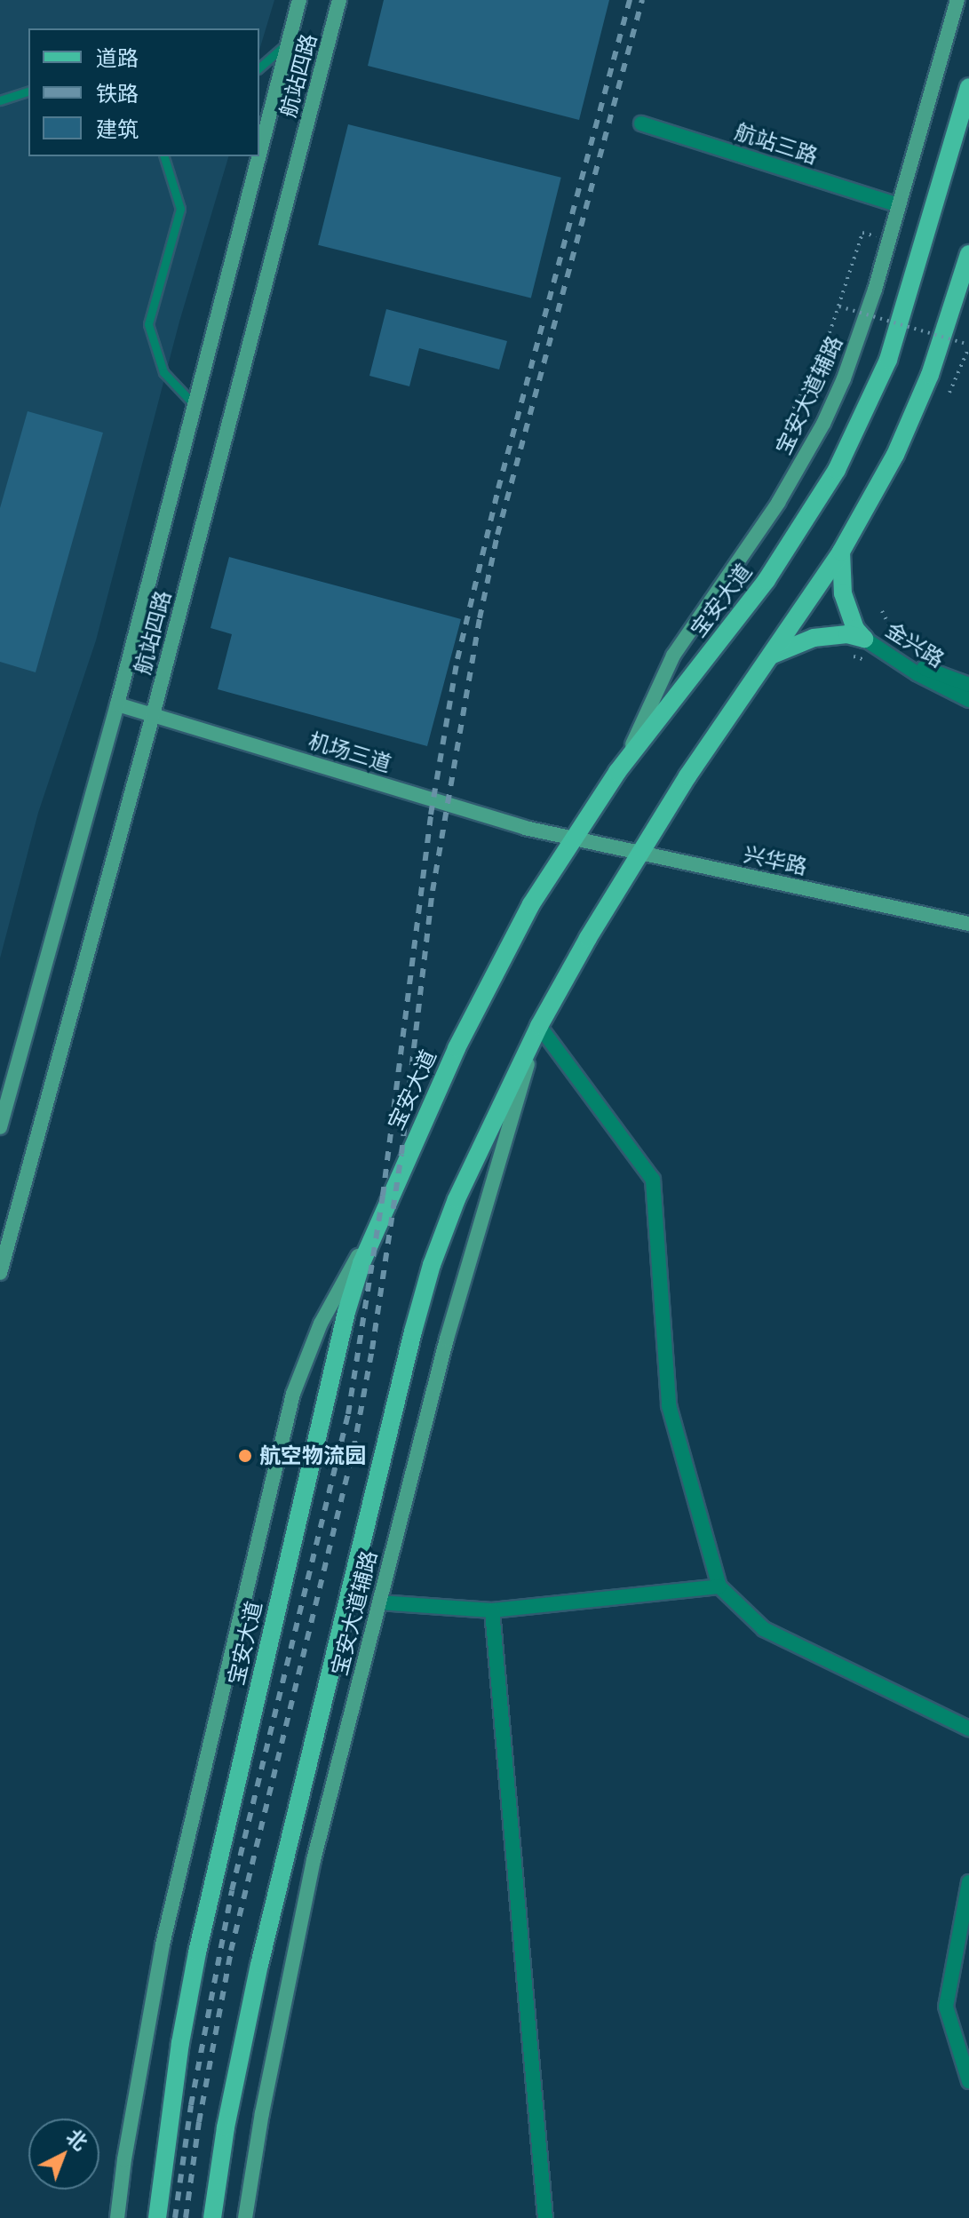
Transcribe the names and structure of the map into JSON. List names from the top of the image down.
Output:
{
  "streets": {
    "main road": ["宝安大道"],
    "street": [
      "航站四路",
      "航站三路",
      "宝安大道辅路",
      "金兴路",
      "机场三道",
      "兴华路"
    ]
  },
  "crossings": [
    ["航站四路", "机场三道"],
    ["航站三路", "宝安大道辅路"],
    ["宝安大道辅路", "宝安大道"],
    ["宝安大道", "机场三道"],
    ["宝安大道", "兴华路"],
    ["机场三道", "兴华路"]
  ],
  "places": ["航空物流园"],
  "legend": ["道路", "铁路", "建筑"],
  "north": "top right"
}
